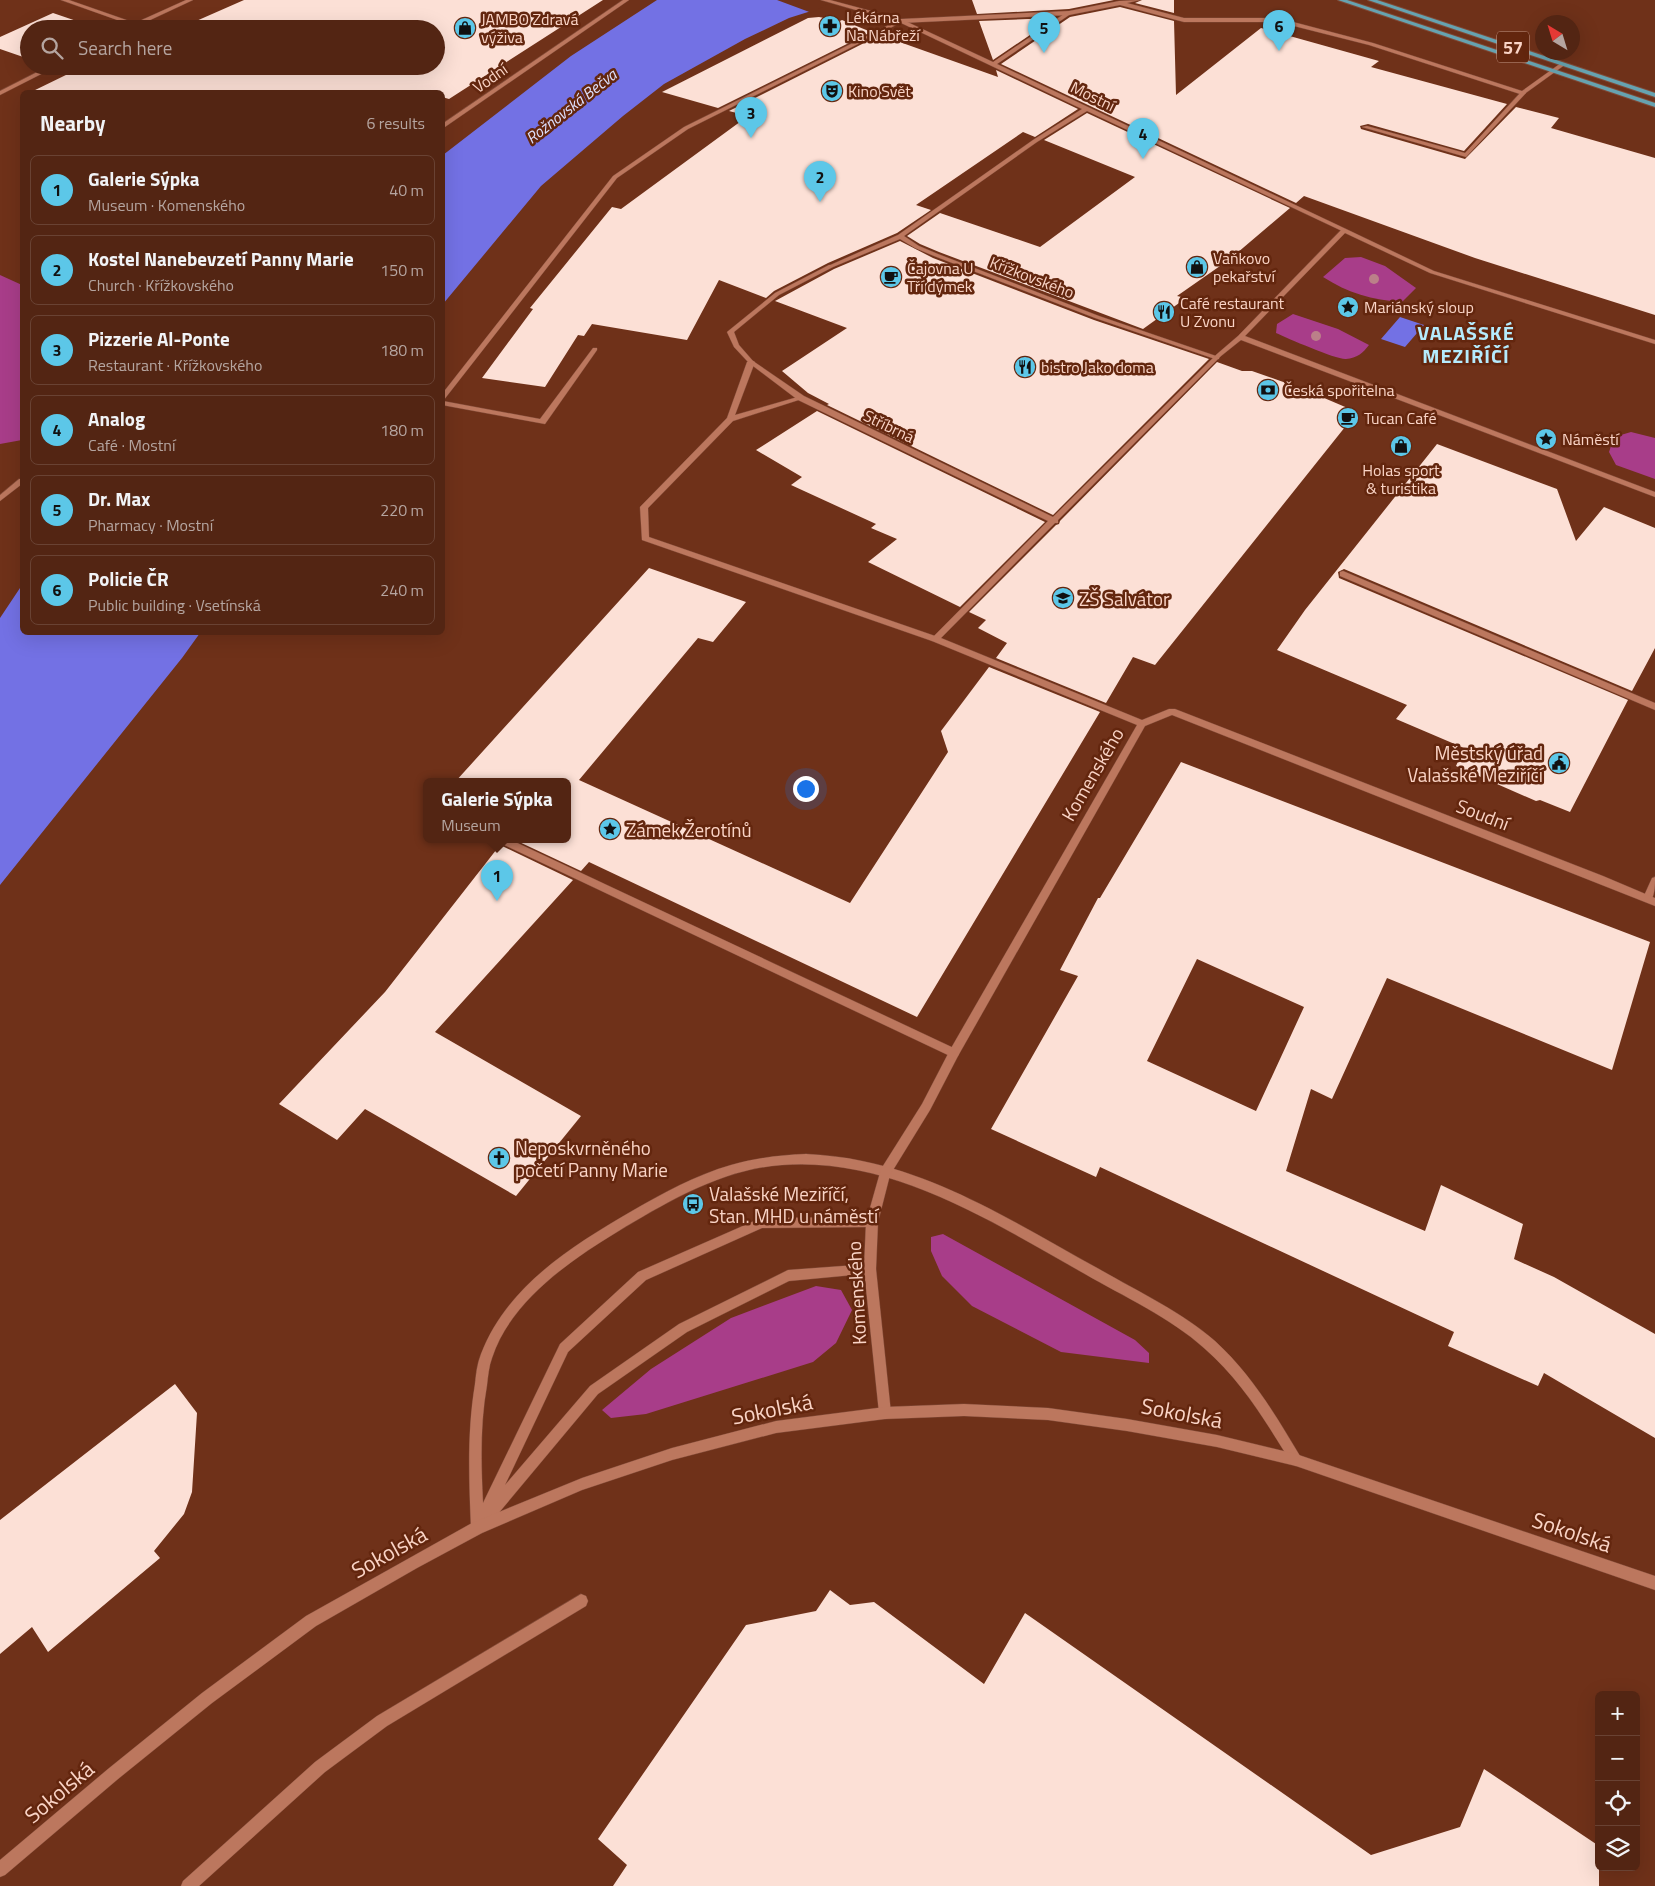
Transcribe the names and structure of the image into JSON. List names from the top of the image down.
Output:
{
  "streets": {
    "main road": ["57"],
    "street": [
      "Vodní",
      "Mostní",
      "Křížkovského",
      "Stříbrná",
      "Komenského",
      "Soudní",
      "Sokolská"
    ]
  },
  "crossings": [
    ["Křížkovského", "Stříbrná"],
    ["Komenského", "Soudní"],
    ["Komenského", "Sokolská"]
  ],
  "districts": ["VALAŠSKÉ MEZIŘÍČÍ"],
  "water": ["Rožnovská Bečva"],
  "places": {
    "pharmacy": ["Lékárna Na Nábřeží"],
    "shop": ["JAMBO Zdravá výživa", "Vaňkovo pekařství", "Holas sport & turistika"],
    "theatre": ["Kino Svět"],
    "cafe": ["Čajovna U Tří dýmek", "Tucan Café"],
    "place": ["Mariánský sloup", "Náměstí", "Zámek Žerotínů"],
    "restaurant": ["Café restaurant U Zvonu", "bistro Jako doma"],
    "bank": ["Česká spořitelna"],
    "school or university": ["ZŠ Salvátor"],
    "public building": ["Městský úřad Valašské Meziříčí"],
    "church": ["Neposkvrněného početí Panny Marie"],
    "bus stop": ["Valašské Meziříčí, Stan. MHD u náměstí"]
  },
  "north": "top left",
  "page": {
    "pins": [
      "6",
      "5",
      "3",
      "4",
      "2",
      "1"
    ],
    "search": "Search here",
    "heading": ["Nearby", "6 results"],
    "list": [
      {
        "mark": "1",
        "name": "Galerie Sýpka",
        "note": "Museum · Komenského",
        "value": "40 m"
      },
      {
        "mark": "2",
        "name": "Kostel Nanebevzetí Panny Marie",
        "note": "Church · Křížkovského",
        "value": "150 m"
      },
      {
        "mark": "3",
        "name": "Pizzerie Al-Ponte",
        "note": "Restaurant · Křížkovského",
        "value": "180 m"
      },
      {
        "mark": "4",
        "name": "Analog",
        "note": "Café · Mostní",
        "value": "180 m"
      },
      {
        "mark": "5",
        "name": "Dr. Max",
        "note": "Pharmacy · Mostní",
        "value": "220 m"
      },
      {
        "mark": "6",
        "name": "Policie ČR",
        "note": "Public building · Vsetínská",
        "value": "240 m"
      }
    ],
    "popup": ["Galerie Sýpka", "Museum"],
    "map_buttons": ["+", "−"]
  }
}
